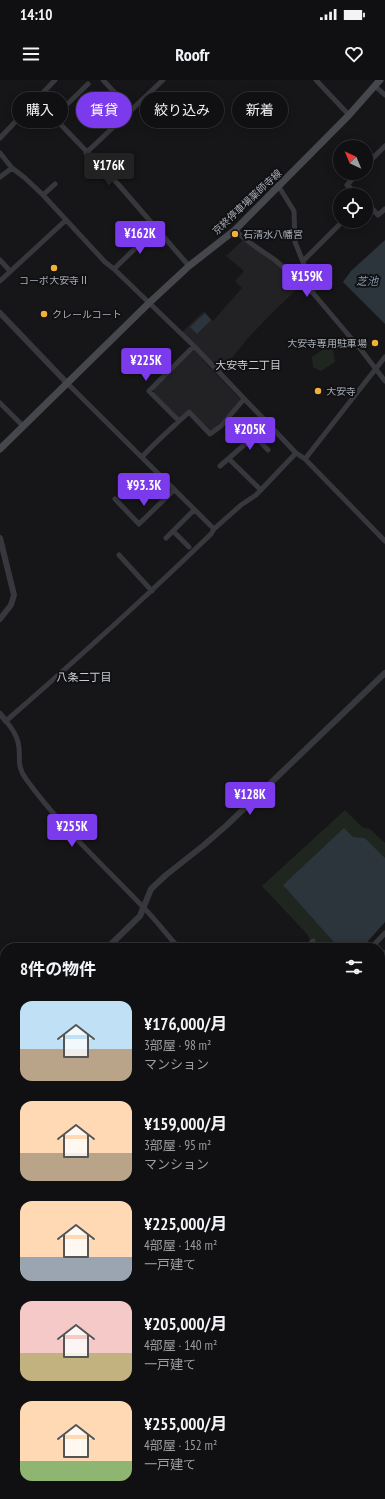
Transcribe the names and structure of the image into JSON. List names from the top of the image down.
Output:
{
  "streets": {
    "main road": ["京終停車場薬師寺線"]
  },
  "districts": ["大安寺二丁目", "八条二丁目"],
  "water": ["芝池"],
  "places": [
    "石清水八幡宮",
    "コーポ大安寺Ⅱ",
    "クレールコート",
    "大安寺専用駐車場",
    "大安寺"
  ],
  "north": "top left",
  "page": {
    "status": "14:10",
    "header": "Roofr",
    "chip": [
      "購入",
      "賃貸",
      "絞り込み",
      "新着"
    ],
    "price": [
      "¥176K",
      "¥162K",
      "¥159K",
      "¥225K",
      "¥205K",
      "¥93.3K",
      "¥128K",
      "¥255K"
    ],
    "heading": "8件の物件",
    "list": [
      {
        "name": "¥176,000/月",
        "note": "3部屋 · 98 m² · マンション"
      },
      {
        "name": "¥159,000/月",
        "note": "3部屋 · 95 m² · マンション"
      },
      {
        "name": "¥225,000/月",
        "note": "4部屋 · 148 m² · 一戸建て"
      },
      {
        "name": "¥205,000/月",
        "note": "4部屋 · 140 m² · 一戸建て"
      },
      {
        "name": "¥255,000/月",
        "note": "4部屋 · 152 m² · 一戸建て"
      }
    ]
  }
}
